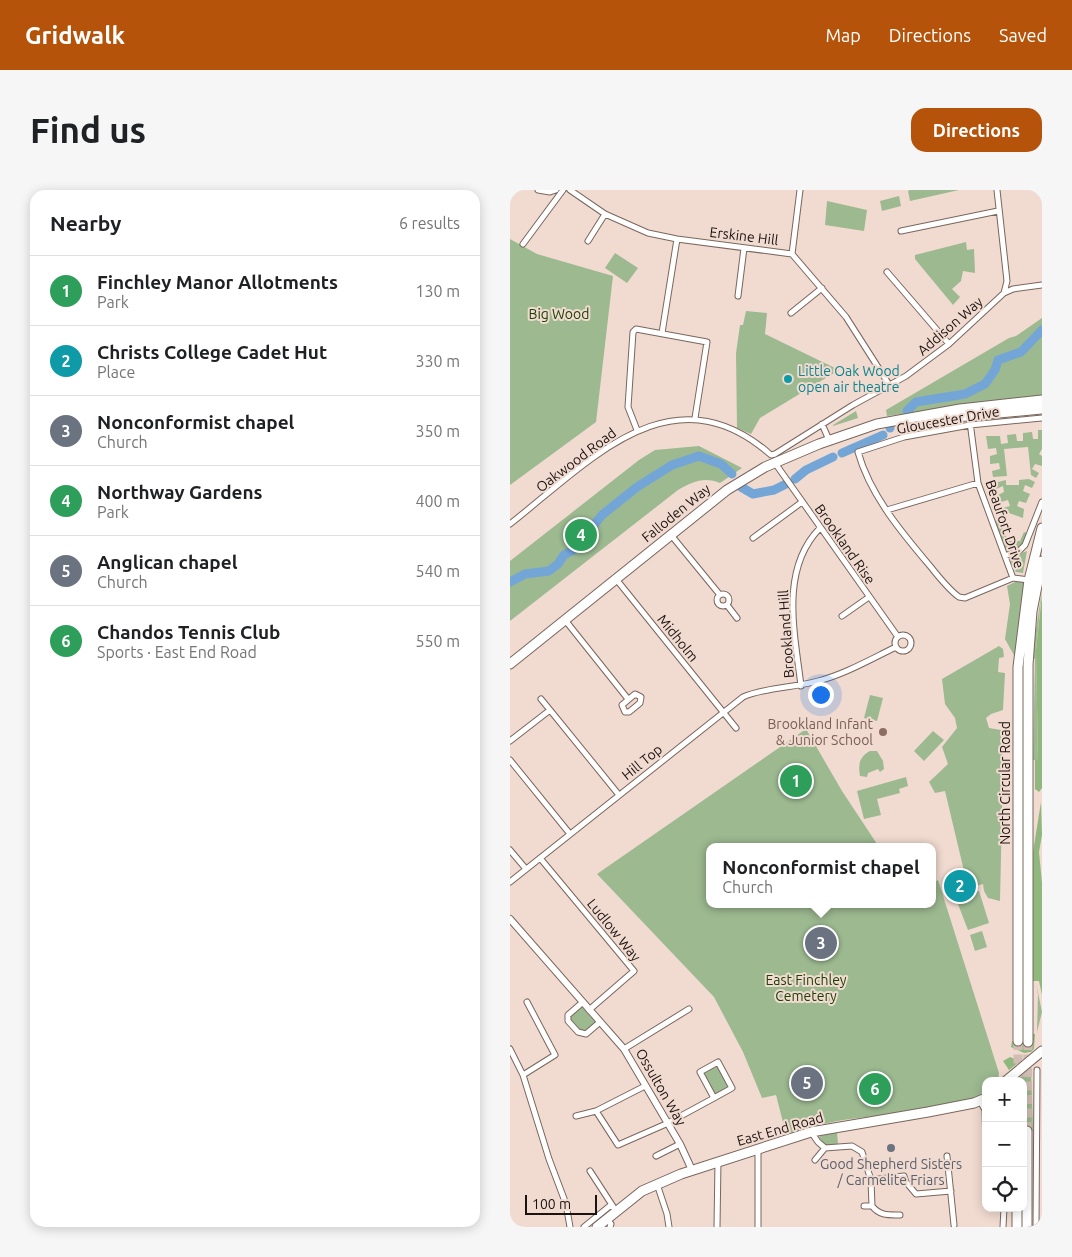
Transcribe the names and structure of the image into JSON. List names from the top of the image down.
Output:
{
  "streets": {
    "main road": ["Falloden Way", "North Circular Road", "East End Road"],
    "street": [
      "Erskine Hill",
      "Addison Way",
      "Gloucester Drive",
      "Oakwood Road",
      "Beaufort Drive",
      "Brookland Rise",
      "Brookland Hill",
      "Midholm",
      "Hill Top",
      "Ludlow Way",
      "Ossulton Way"
    ]
  },
  "crossings": [
    ["Erskine Hill", "Addison Way"],
    ["Addison Way", "Oakwood Road"],
    ["Addison Way", "Falloden Way"],
    ["Addison Way", "Brookland Rise"],
    ["Gloucester Drive", "Falloden Way"],
    ["Gloucester Drive", "Beaufort Drive"],
    ["Oakwood Road", "Falloden Way"],
    ["Oakwood Road", "Brookland Rise"],
    ["Falloden Way", "Beaufort Drive"],
    ["Falloden Way", "Brookland Rise"],
    ["Falloden Way", "Midholm"],
    ["Brookland Rise", "Brookland Hill"],
    ["Brookland Rise", "Hill Top"],
    ["Brookland Hill", "Hill Top"],
    ["Midholm", "Hill Top"],
    ["Hill Top", "Ludlow Way"],
    ["Ludlow Way", "Ossulton Way"],
    ["Ossulton Way", "East End Road"]
  ],
  "parks": ["Big Wood", "East Finchley Cemetery"],
  "places": ["Little Oak Wood open air theatre", "Brookland Infant & Junior School", "Good Shepherd Sisters / Carmelite Friars"],
  "scale_bar": "100 m",
  "page": {
    "header": "Gridwalk",
    "nav": ["Map", "Directions", "Saved"],
    "buttons": "Directions",
    "title": "Find us",
    "heading": ["Nearby", "6 results"],
    "list": [
      {
        "mark": "1",
        "name": "Finchley Manor Allotments",
        "note": "Park",
        "value": "130 m"
      },
      {
        "mark": "2",
        "name": "Christs College Cadet Hut",
        "note": "Place",
        "value": "330 m"
      },
      {
        "mark": "3",
        "name": "Nonconformist chapel",
        "note": "Church",
        "value": "350 m"
      },
      {
        "mark": "4",
        "name": "Northway Gardens",
        "note": "Park",
        "value": "400 m"
      },
      {
        "mark": "5",
        "name": "Anglican chapel",
        "note": "Church",
        "value": "540 m"
      },
      {
        "mark": "6",
        "name": "Chandos Tennis Club",
        "note": "Sports · East End Road",
        "value": "550 m"
      }
    ],
    "pins": [
      "4",
      "1",
      "2",
      "3",
      "5",
      "6"
    ],
    "popup": ["Nonconformist chapel", "Church"],
    "map_buttons": ["+", "−"],
    "scale": "100 m"
  }
}
